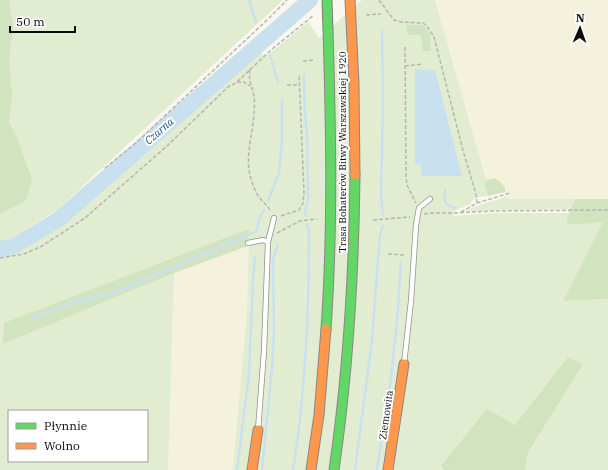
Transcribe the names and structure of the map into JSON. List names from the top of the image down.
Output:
{
  "streets": {
    "main road": ["Trasa Bohaterów Bitwy Warszawskiej 1920", "Ziemowita"]
  },
  "water": ["Czarna"],
  "legend": ["Płynnie", "Wolno"],
  "scale_bar": "50 m",
  "north": "top"
}
